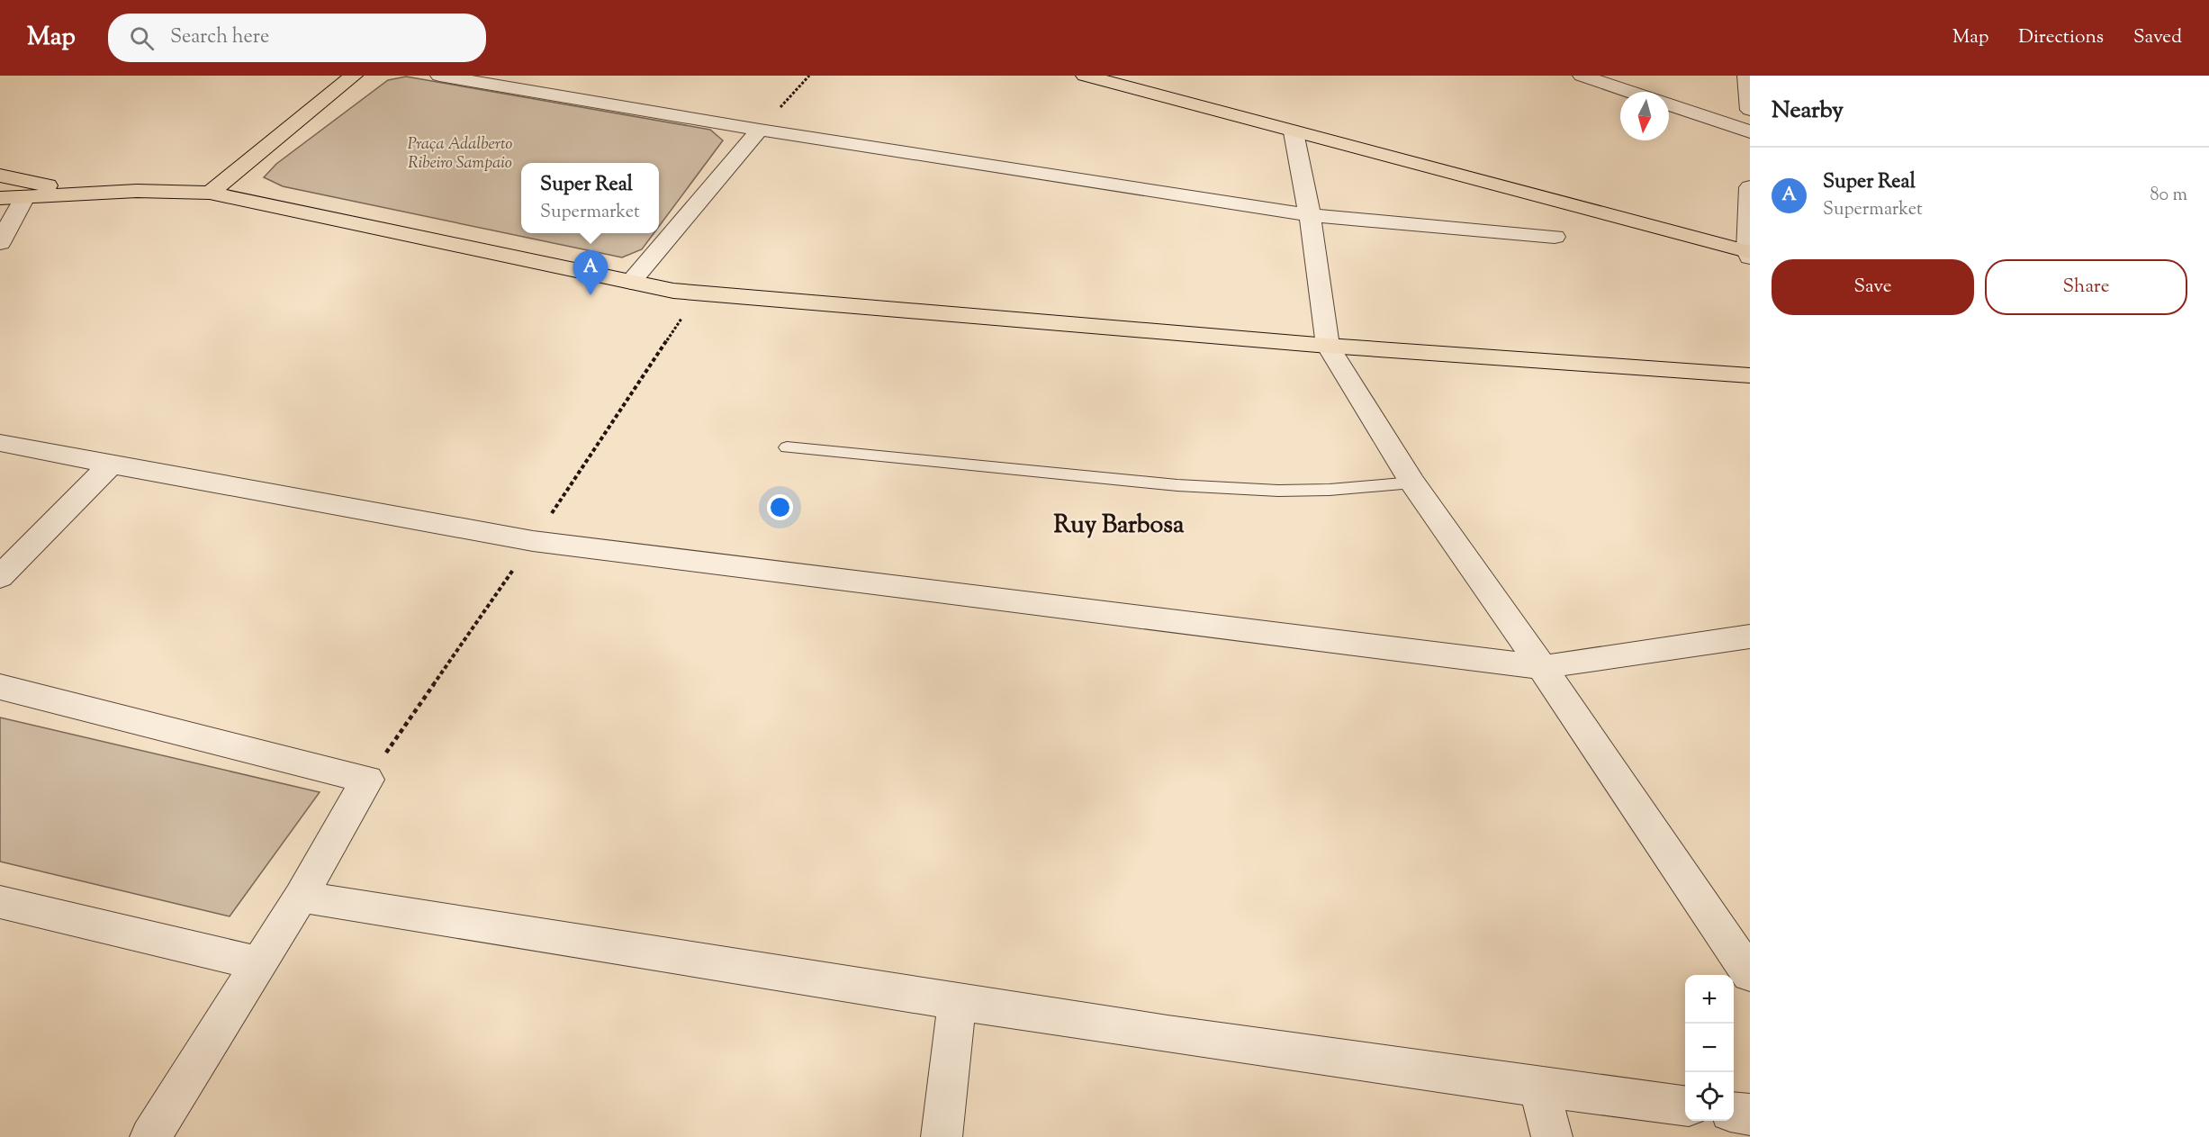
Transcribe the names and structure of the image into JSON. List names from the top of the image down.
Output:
{
  "districts": ["Ruy Barbosa"],
  "parks": ["Praça Adalberto Ribeiro Sampaio"],
  "north": "bottom",
  "page": {
    "header": "Map",
    "search": "Search here",
    "nav": ["Map", "Directions", "Saved"],
    "heading": "Nearby",
    "list": [
      {
        "mark": "A",
        "name": "Super Real",
        "note": "Supermarket",
        "value": "80 m"
      }
    ],
    "popup": ["Super Real", "Supermarket"],
    "buttons": ["Save", "Share"],
    "pins": "A",
    "map_buttons": ["+", "−"]
  }
}
